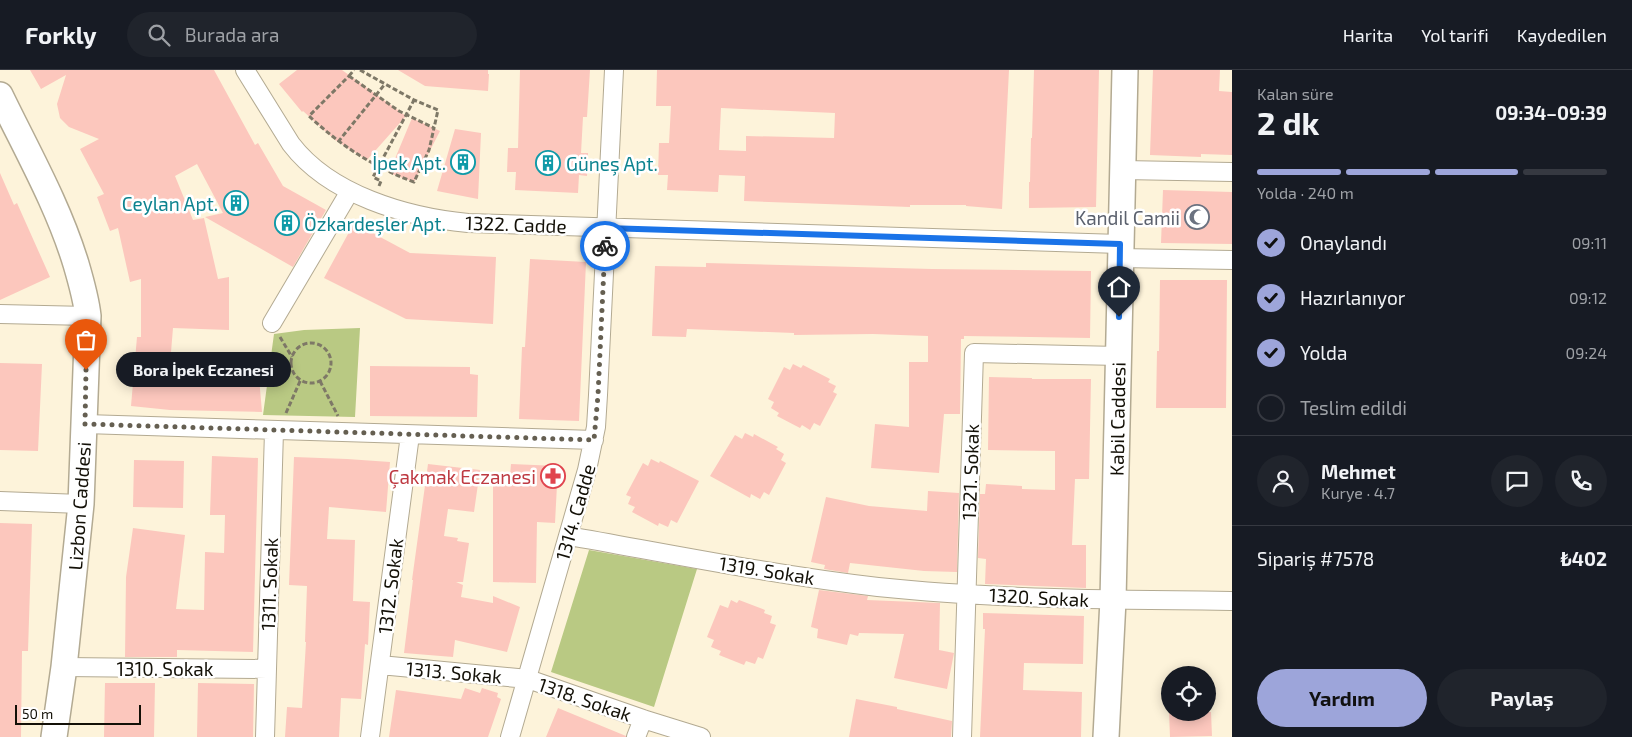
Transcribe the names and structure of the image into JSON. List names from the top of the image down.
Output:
{
  "streets": {
    "main road": ["Kabil Caddesi", "Lizbon Caddesi"],
    "street": [
      "1322. Cadde",
      "1321. Sokak",
      "1314. Cadde",
      "1319. Sokak",
      "1311. Sokak",
      "1312. Sokak",
      "1320. Sokak",
      "1310. Sokak",
      "1313. Sokak",
      "1318. Sokak"
    ]
  },
  "crossings": [
    ["1322. Cadde", "Kabil Caddesi"],
    ["1322. Cadde", "1314. Cadde"],
    ["Kabil Caddesi", "1321. Sokak"],
    ["Kabil Caddesi", "1320. Sokak"],
    ["1321. Sokak", "1319. Sokak"],
    ["1321. Sokak", "1320. Sokak"],
    ["Lizbon Caddesi", "1310. Sokak"],
    ["1314. Cadde", "1319. Sokak"],
    ["1314. Cadde", "1313. Sokak"],
    ["1314. Cadde", "1318. Sokak"],
    ["1319. Sokak", "1320. Sokak"],
    ["1311. Sokak", "1310. Sokak"],
    ["1312. Sokak", "1313. Sokak"],
    ["1313. Sokak", "1318. Sokak"]
  ],
  "places": {
    "building": [
      "İpek Apt.",
      "Güneş Apt.",
      "Ceylan Apt.",
      "Özkardeşler Apt."
    ],
    "mosque": ["Kandil Camii"],
    "other": ["Bora İpek Eczanesi"],
    "pharmacy": ["Çakmak Eczanesi"]
  },
  "scale_bar": "50 m",
  "page": {
    "header": "Forkly",
    "search": "Burada ara",
    "nav": ["Harita", "Yol tarifi", "Kaydedilen"],
    "heading": ["2 dk", "Kalan süre", "09:34–09:39"],
    "panel": [
      "Mehmet",
      "Kurye · 4.7",
      "Sipariş #7578",
      "₺402"
    ],
    "bar": "Yolda · 240 m",
    "list": [
      ["Onaylandı", "09:11"],
      ["Hazırlanıyor", "09:12"],
      ["Yolda", "09:24"],
      "Teslim edildi"
    ],
    "bubble": "Bora İpek Eczanesi",
    "buttons": ["Yardım", "Paylaş"],
    "scale": "50 m"
  }
}
